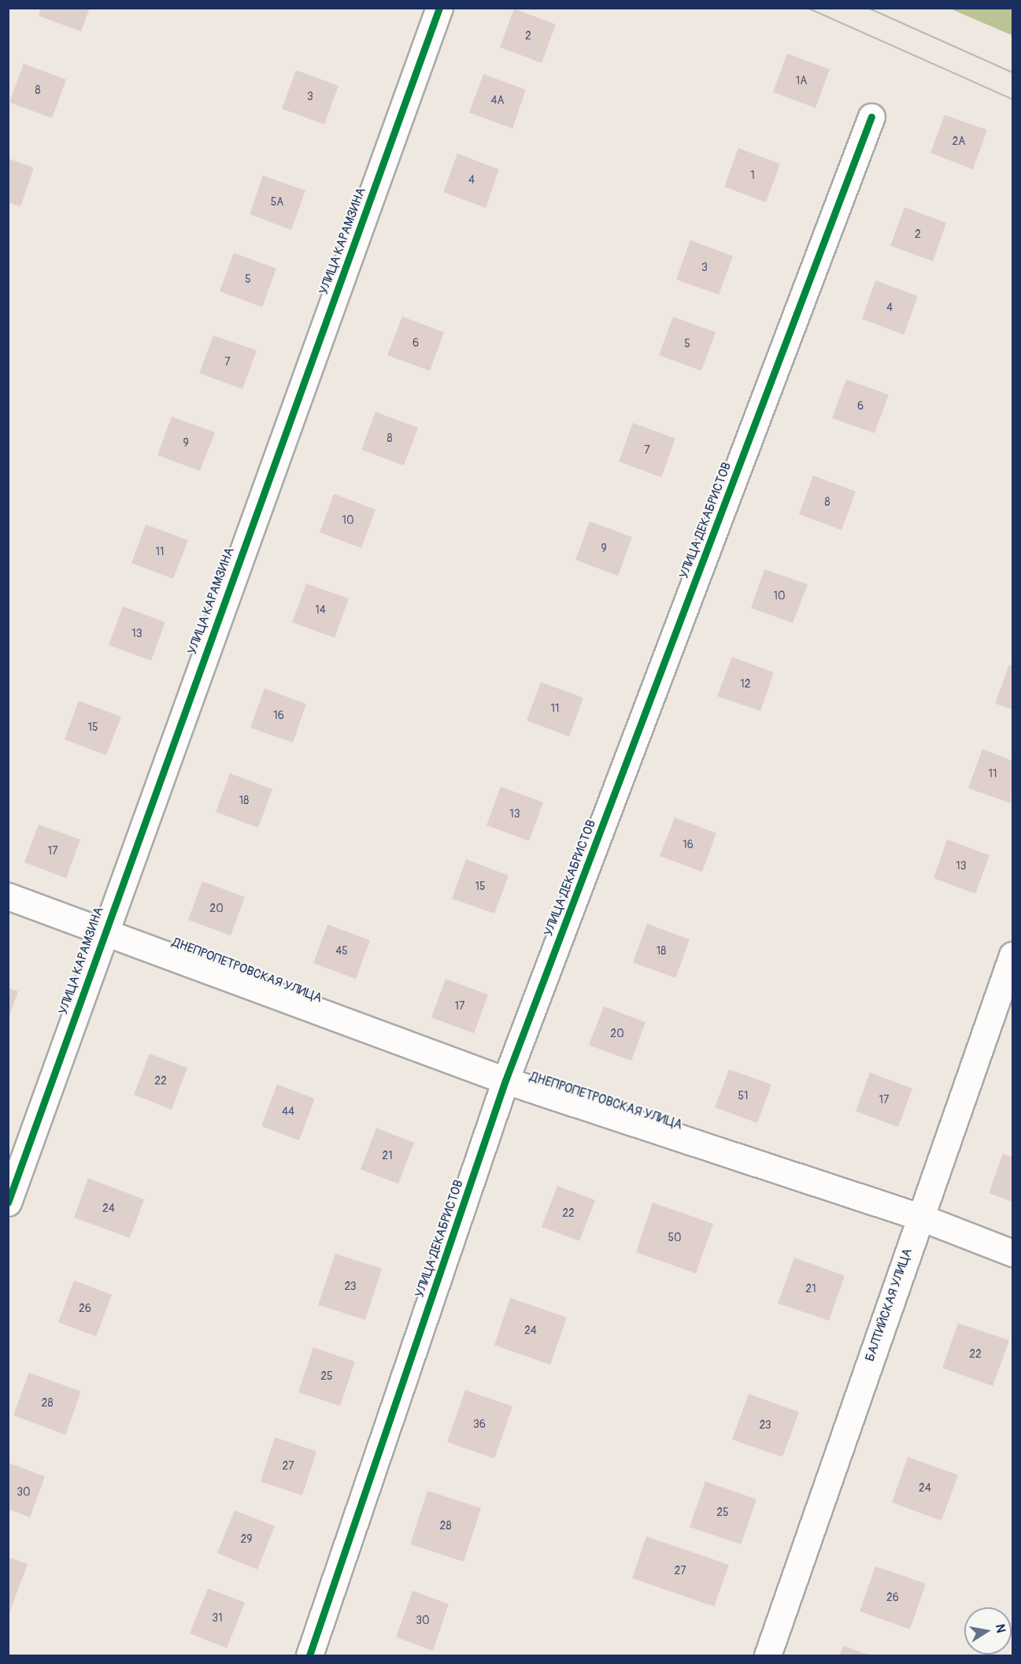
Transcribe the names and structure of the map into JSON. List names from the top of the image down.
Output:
{
  "streets": {
    "street": [
      "УЛИЦА КАРАМЗИНА",
      "УЛИЦА ДЕКАБРИСТОВ",
      "ДНЕПРОПЕТРОВСКАЯ УЛИЦА",
      "БАЛТИЙСКАЯ УЛИЦА"
    ]
  },
  "crossings": [
    ["УЛИЦА КАРАМЗИНА", "ДНЕПРОПЕТРОВСКАЯ УЛИЦА"],
    ["УЛИЦА ДЕКАБРИСТОВ", "ДНЕПРОПЕТРОВСКАЯ УЛИЦА"],
    ["ДНЕПРОПЕТРОВСКАЯ УЛИЦА", "БАЛТИЙСКАЯ УЛИЦА"]
  ],
  "house_numbers": [
    "2",
    "1А",
    "8",
    "3",
    "4А",
    "2А",
    "1",
    "4",
    "5А",
    "2",
    "3",
    "5",
    "4",
    "6",
    "5",
    "7",
    "6",
    "8",
    "9",
    "7",
    "8",
    "10",
    "9",
    "11",
    "10",
    "14",
    "13",
    "12",
    "11",
    "16",
    "15",
    "11",
    "18",
    "13",
    "16",
    "17",
    "13",
    "15",
    "20",
    "45",
    "18",
    "17",
    "20",
    "22",
    "51",
    "17",
    "44",
    "21",
    "24",
    "22",
    "50",
    "23",
    "21",
    "26",
    "24",
    "22",
    "25",
    "28",
    "36",
    "23",
    "27",
    "24",
    "30",
    "25",
    "28",
    "29",
    "27",
    "26",
    "31",
    "30"
  ],
  "north": "right"
}
